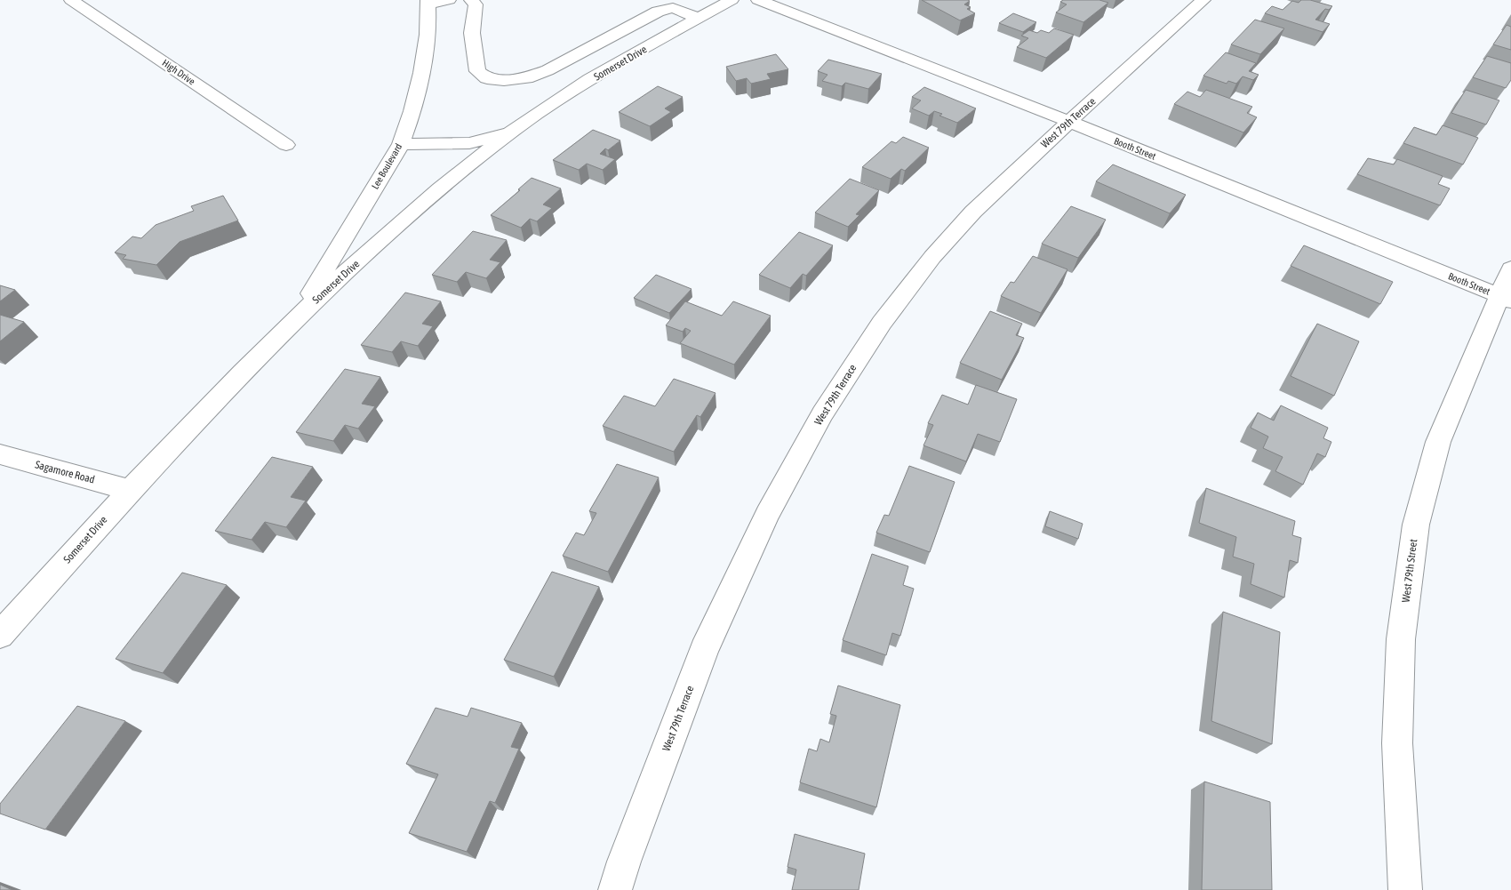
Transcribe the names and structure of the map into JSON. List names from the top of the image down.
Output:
{
  "streets": {
    "street": [
      "Somerset Drive",
      "High Drive",
      "West 79th Terrace",
      "Booth Street",
      "Lee Boulevard",
      "Sagamore Road",
      "West 79th Street"
    ]
  },
  "crossings": [
    ["Somerset Drive", "Lee Boulevard"],
    ["Somerset Drive", "Sagamore Road"],
    ["West 79th Terrace", "Booth Street"],
    ["Booth Street", "West 79th Street"]
  ]
}
